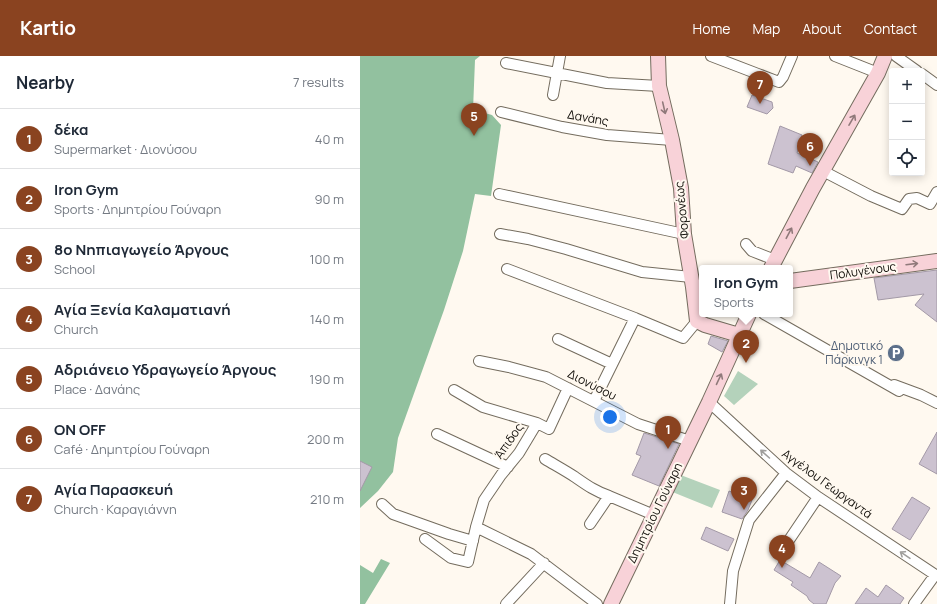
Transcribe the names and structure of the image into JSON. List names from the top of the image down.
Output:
{
  "streets": {
    "main road": ["Φορονέως", "Πολυγένους", "Δημητρίου Γούναρη"],
    "street": [
      "Δανάης",
      "Διονύσου",
      "Άπιδος",
      "Αγγέλου Γεωργαντά"
    ]
  },
  "crossings": [
    ["Δανάης", "Φορονέως"],
    ["Διονύσου", "Άπιδος"],
    ["Διονύσου", "Δημητρίου Γούναρη"],
    ["Αγγέλου Γεωργαντά", "Δημητρίου Γούναρη"]
  ],
  "one_way": ["Πολυγένους", "Αγγέλου Γεωργαντά"],
  "places": {
    "parking": ["Δημοτικό Πάρκινγκ 1"]
  },
  "page": {
    "header": "Kartio",
    "nav": [
      "Home",
      "Map",
      "About",
      "Contact"
    ],
    "heading": ["Nearby", "7 results"],
    "map_buttons": ["+", "−"],
    "pins": [
      "7",
      "5",
      "6",
      "2",
      "1",
      "3",
      "4"
    ],
    "list": [
      {
        "mark": "1",
        "name": "δέκα",
        "note": "Supermarket · Διονύσου",
        "value": "40 m"
      },
      {
        "mark": "2",
        "name": "Iron Gym",
        "note": "Sports · Δημητρίου Γούναρη",
        "value": "90 m"
      },
      {
        "mark": "3",
        "name": "8ο Νηπιαγωγείο Άργους",
        "note": "School",
        "value": "100 m"
      },
      {
        "mark": "4",
        "name": "Αγία Ξενία Καλαματιανή",
        "note": "Church",
        "value": "140 m"
      },
      {
        "mark": "5",
        "name": "Αδριάνειο Υδραγωγείο Άργους",
        "note": "Place · Δανάης",
        "value": "190 m"
      },
      {
        "mark": "6",
        "name": "ON OFF",
        "note": "Café · Δημητρίου Γούναρη",
        "value": "200 m"
      },
      {
        "mark": "7",
        "name": "Αγία Παρασκευή",
        "note": "Church · Καραγιάννη",
        "value": "210 m"
      }
    ],
    "popup": ["Iron Gym", "Sports"]
  }
}
